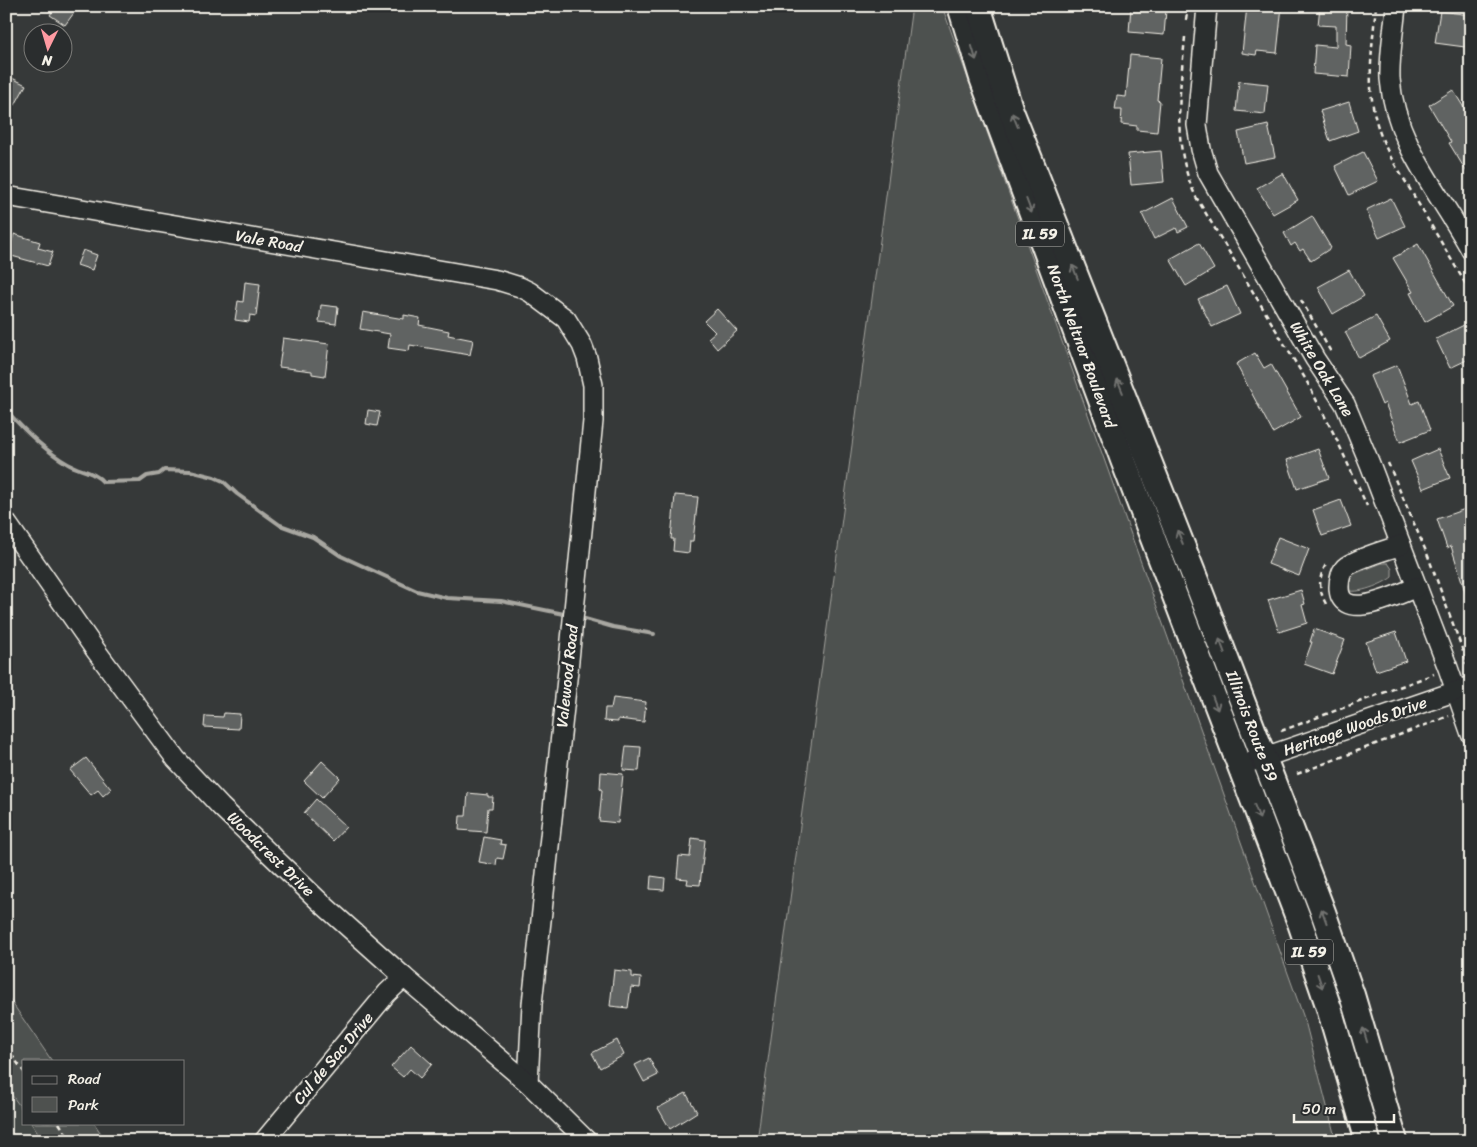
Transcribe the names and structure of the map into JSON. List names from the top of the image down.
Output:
{
  "streets": {
    "main road": ["IL 59", "North Neltnor Boulevard", "Illinois Route 59"],
    "street": [
      "Vale Road",
      "White Oak Lane",
      "Valewood Road",
      "Heritage Woods Drive",
      "Woodcrest Drive",
      "Cul de Sac Drive"
    ]
  },
  "crossings": [
    ["Vale Road", "Valewood Road"],
    ["North Neltnor Boulevard", "Illinois Route 59"],
    ["White Oak Lane", "Heritage Woods Drive"],
    ["Valewood Road", "Woodcrest Drive"],
    ["Illinois Route 59", "Heritage Woods Drive"],
    ["Woodcrest Drive", "Cul de Sac Drive"]
  ],
  "legend": ["Road", "Park"],
  "scale_bar": "50 m",
  "north": "bottom"
}
